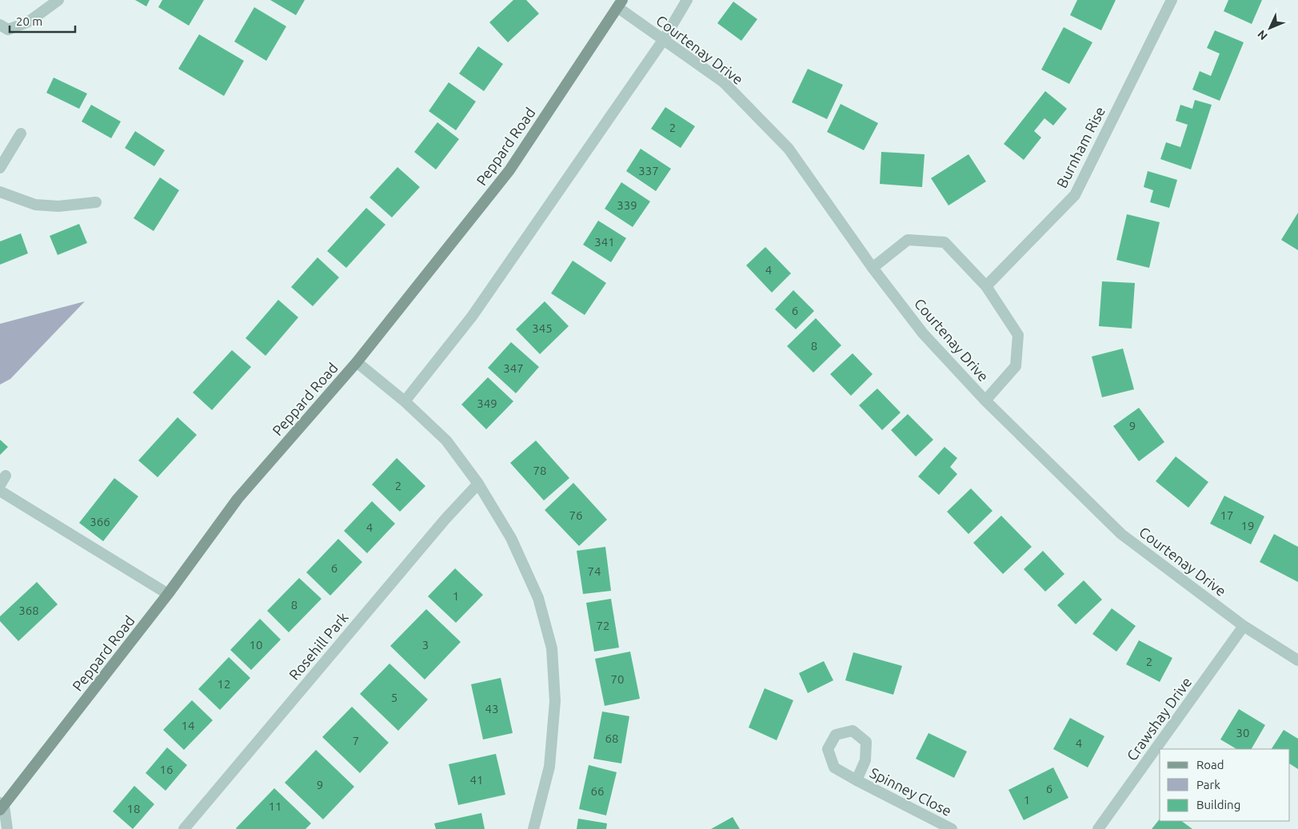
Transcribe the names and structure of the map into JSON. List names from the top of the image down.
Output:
{
  "streets": {
    "main road": ["Peppard Road"],
    "street": [
      "Courtenay Drive",
      "Burnham Rise",
      "Rosehill Park",
      "Crawshay Drive",
      "Spinney Close"
    ]
  },
  "crossings": [
    ["Courtenay Drive", "Peppard Road"],
    ["Courtenay Drive", "Crawshay Drive"]
  ],
  "house_numbers": [
    "2",
    "337",
    "339",
    "341",
    "4",
    "6",
    "345",
    "8",
    "347",
    "349",
    "9",
    "78",
    "2",
    "76",
    "17",
    "366",
    "19",
    "4",
    "6",
    "74",
    "1",
    "8",
    "368",
    "72",
    "10",
    "3",
    "2",
    "70",
    "12",
    "5",
    "43",
    "14",
    "30",
    "68",
    "7",
    "4",
    "16",
    "41",
    "9",
    "6",
    "66",
    "1",
    "11",
    "18"
  ],
  "legend": ["Road", "Park", "Building"],
  "scale_bar": "20 m",
  "north": "bottom left"
}
